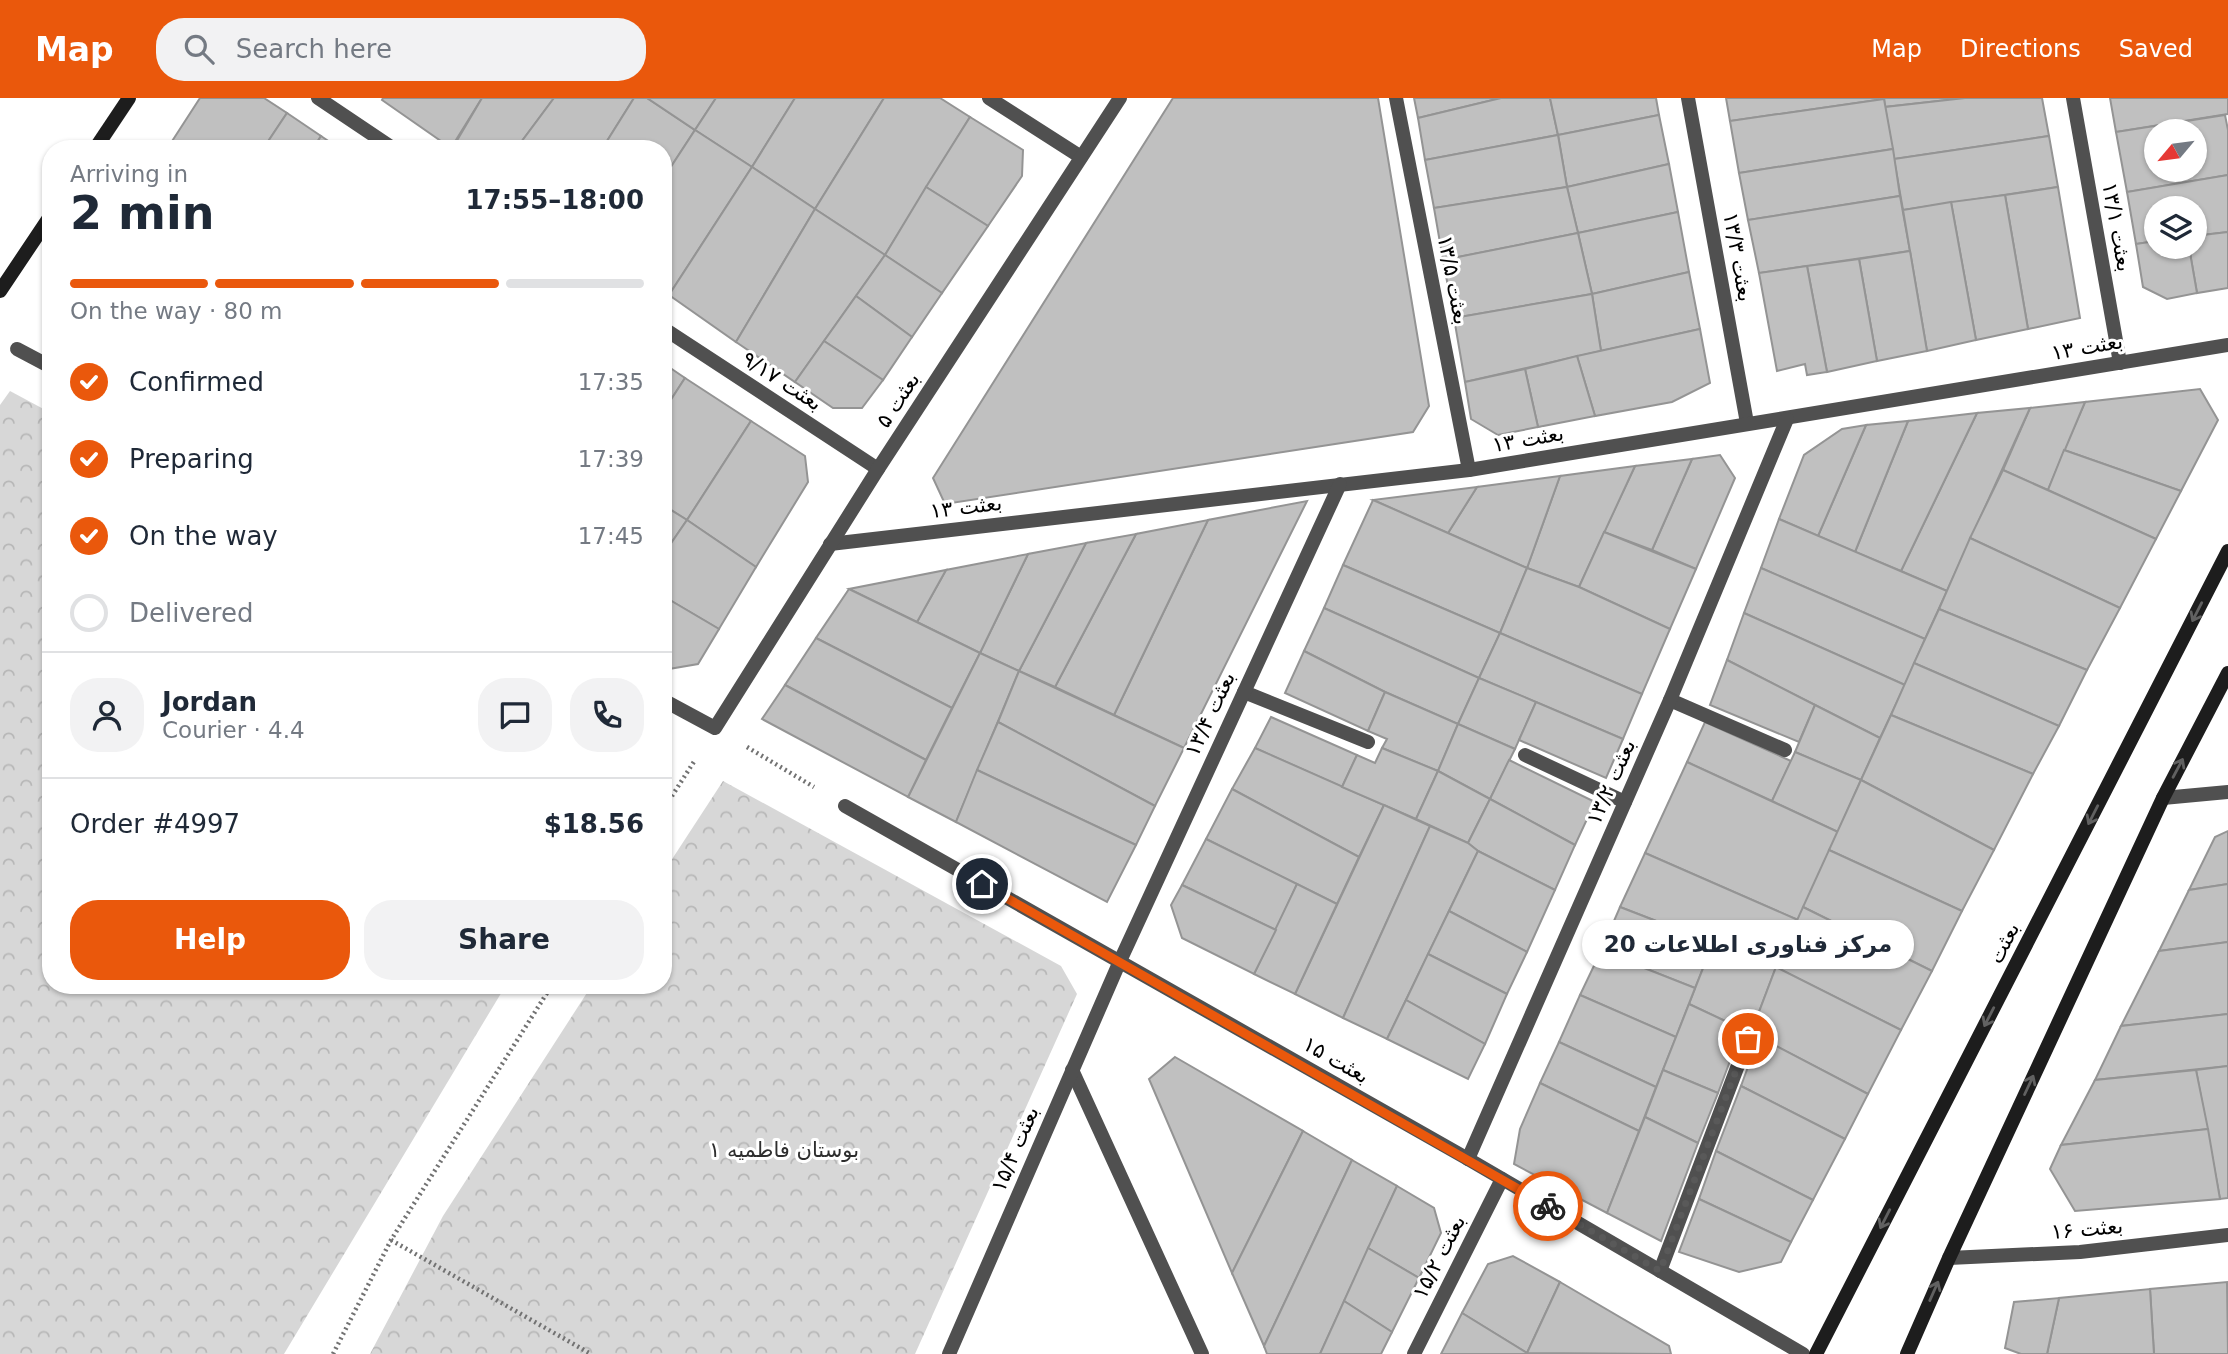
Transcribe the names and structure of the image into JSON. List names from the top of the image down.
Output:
{
  "streets": {
    "main road": ["بعثت"],
    "street": [
      "بعثت ۱۳/۱",
      "بعثت ۱۳/۳",
      "بعثت ۱۳/۵",
      "بعثت ۱۳",
      "بعثت ۹/۱۷",
      "بعثت ۵",
      "بعثت ۱۳/۴",
      "بعثت ۱۳/۲",
      "بعثت ۱۵",
      "بعثت ۱۵/۴",
      "بعثت ۱۶",
      "بعثت ۱۵/۲"
    ]
  },
  "crossings": [
    ["بعثت ۱۳/۱", "بعثت ۱۳"],
    ["بعثت ۱۳/۳", "بعثت ۱۳"],
    ["بعثت ۱۳/۵", "بعثت ۱۳"],
    ["بعثت ۱۳", "بعثت ۵"],
    ["بعثت ۱۳", "بعثت ۱۳/۴"],
    ["بعثت ۱۳", "بعثت ۱۳/۲"],
    ["بعثت ۹/۱۷", "بعثت ۵"],
    ["بعثت ۱۳/۴", "بعثت ۱۵"],
    ["بعثت ۱۳/۴", "بعثت ۱۵/۴"],
    ["بعثت ۱۳/۲", "بعثت ۱۵"],
    ["بعثت ۱۵", "بعثت ۱۵/۴"],
    ["بعثت ۱۵", "بعثت ۱۵/۲"]
  ],
  "parks": ["بوستان فاطمیه ۱"],
  "places": ["مرکز فناوری اطلاعات 20"],
  "north": "bottom left",
  "page": {
    "header": "Map",
    "search": "Search here",
    "nav": ["Map", "Directions", "Saved"],
    "heading": ["2 min", "Arriving in", "17:55–18:00"],
    "panel": [
      "Jordan",
      "Courier · 4.4",
      "Order #4997",
      "$18.56"
    ],
    "bar": "On the way · 80 m",
    "list": [
      ["Confirmed", "17:35"],
      ["Preparing", "17:39"],
      ["On the way", "17:45"],
      "Delivered"
    ],
    "buttons": ["Help", "Share"],
    "bubble": "مرکز فناوری اطلاعات 20"
  }
}
